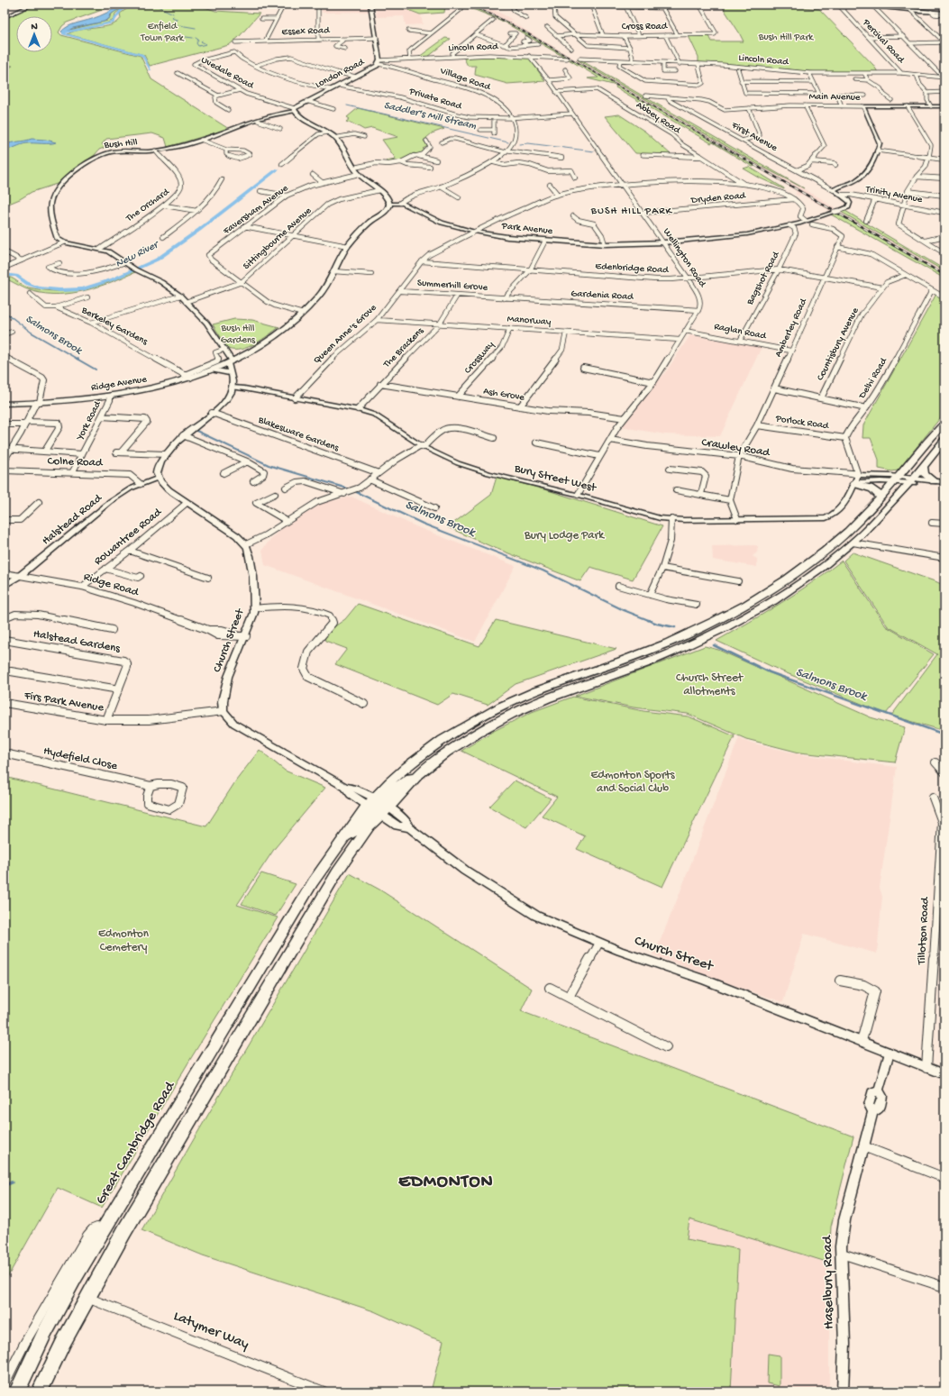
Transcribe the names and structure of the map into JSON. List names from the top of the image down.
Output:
{
  "streets": {
    "highway": ["Great Cambridge Road"],
    "main road": ["London Road", "Ridge Avenue", "Church Street"],
    "street": [
      "Cross Road",
      "Essex Road",
      "Percival Road",
      "Lincoln Road",
      "Uvedale Road",
      "Village Road",
      "Main Avenue",
      "Private Road",
      "Abbey Road",
      "First Avenue",
      "Bush Hill",
      "Trinity Avenue",
      "Dryden Road",
      "The Orchard",
      "Faversham Avenue",
      "Park Avenue",
      "Sittingbourne Avenue",
      "Wellington Road",
      "Edenbridge Road",
      "Bagshot Road",
      "Summerhill Grove",
      "Gardenia Road",
      "Manorway",
      "Berkeley Gardens",
      "Amberley Road",
      "Raglan Road",
      "Queen Anne's Grove",
      "Countisbury Avenue",
      "The Brackens",
      "Crossway",
      "Delhi Road",
      "Ash Grove",
      "York Road",
      "Porlock Road",
      "Blakesware Gardens",
      "Crawley Road",
      "Colne Road",
      "Bury Street West",
      "Halstead Road",
      "Rowantree Road",
      "Ridge Road",
      "Halstead Gardens",
      "Firs Park Avenue",
      "Hydefield Close",
      "Tillotson Road",
      "Haselbury Road",
      "Latymer Way"
    ]
  },
  "crossings": [
    ["Essex Road", "London Road"],
    ["Percival Road", "Lincoln Road"],
    ["Lincoln Road", "London Road"],
    ["Lincoln Road", "Village Road"],
    ["Lincoln Road", "Wellington Road"],
    ["Uvedale Road", "London Road"],
    ["Uvedale Road", "Bush Hill"],
    ["London Road", "Village Road"],
    ["London Road", "Private Road"],
    ["London Road", "Bush Hill"],
    ["Village Road", "Private Road"],
    ["Main Avenue", "First Avenue"],
    ["Private Road", "Wellington Road"],
    ["Abbey Road", "Wellington Road"],
    ["Abbey Road", "Queen Anne's Grove"],
    ["First Avenue", "Trinity Avenue"],
    ["First Avenue", "Park Avenue"],
    ["Bush Hill", "The Orchard"],
    ["Dryden Road", "Wellington Road"],
    ["Faversham Avenue", "Sittingbourne Avenue"],
    ["Park Avenue", "Wellington Road"],
    ["Park Avenue", "Bagshot Road"],
    ["Park Avenue", "Queen Anne's Grove"],
    ["Wellington Road", "Edenbridge Road"],
    ["Wellington Road", "Gardenia Road"],
    ["Wellington Road", "Queen Anne's Grove"],
    ["Edenbridge Road", "Bagshot Road"],
    ["Edenbridge Road", "Amberley Road"],
    ["Edenbridge Road", "Queen Anne's Grove"],
    ["Edenbridge Road", "Countisbury Avenue"],
    ["Bagshot Road", "Raglan Road"],
    ["Summerhill Grove", "Gardenia Road"],
    ["Summerhill Grove", "Queen Anne's Grove"],
    ["Summerhill Grove", "The Brackens"],
    ["Manorway", "Queen Anne's Grove"],
    ["Manorway", "The Brackens"],
    ["Manorway", "Crossway"],
    ["Berkeley Gardens", "Ridge Avenue"],
    ["Amberley Road", "Raglan Road"],
    ["Amberley Road", "Porlock Road"],
    ["Amberley Road", "Crawley Road"],
    ["Queen Anne's Grove", "Bury Street West"],
    ["The Brackens", "Ash Grove"],
    ["The Brackens", "Bury Street West"],
    ["Crossway", "Ash Grove"],
    ["Delhi Road", "Porlock Road"],
    ["Ridge Avenue", "York Road"],
    ["York Road", "Colne Road"],
    ["Crawley Road", "Bury Street West"],
    ["Colne Road", "Halstead Road"],
    ["Halstead Road", "Ridge Road"],
    ["Rowantree Road", "Ridge Road"],
    ["Ridge Road", "Church Street"],
    ["Church Street", "Firs Park Avenue"],
    ["Church Street", "Tillotson Road"],
    ["Church Street", "Great Cambridge Road"],
    ["Church Street", "Haselbury Road"],
    ["Halstead Gardens", "Firs Park Avenue"]
  ],
  "districts": ["BUSH HILL PARK", "EDMONTON"],
  "water": ["Saddler's Mill Stream", "New River", "Salmons Brook"],
  "parks": [
    "Enfield Town Park",
    "Bush Hill Park",
    "Bush Hill Gardens",
    "Bury Lodge Park",
    "Church Street allotments",
    "Edmonton Sports and Social Club",
    "Edmonton Cemetery"
  ],
  "north": "top"
}
